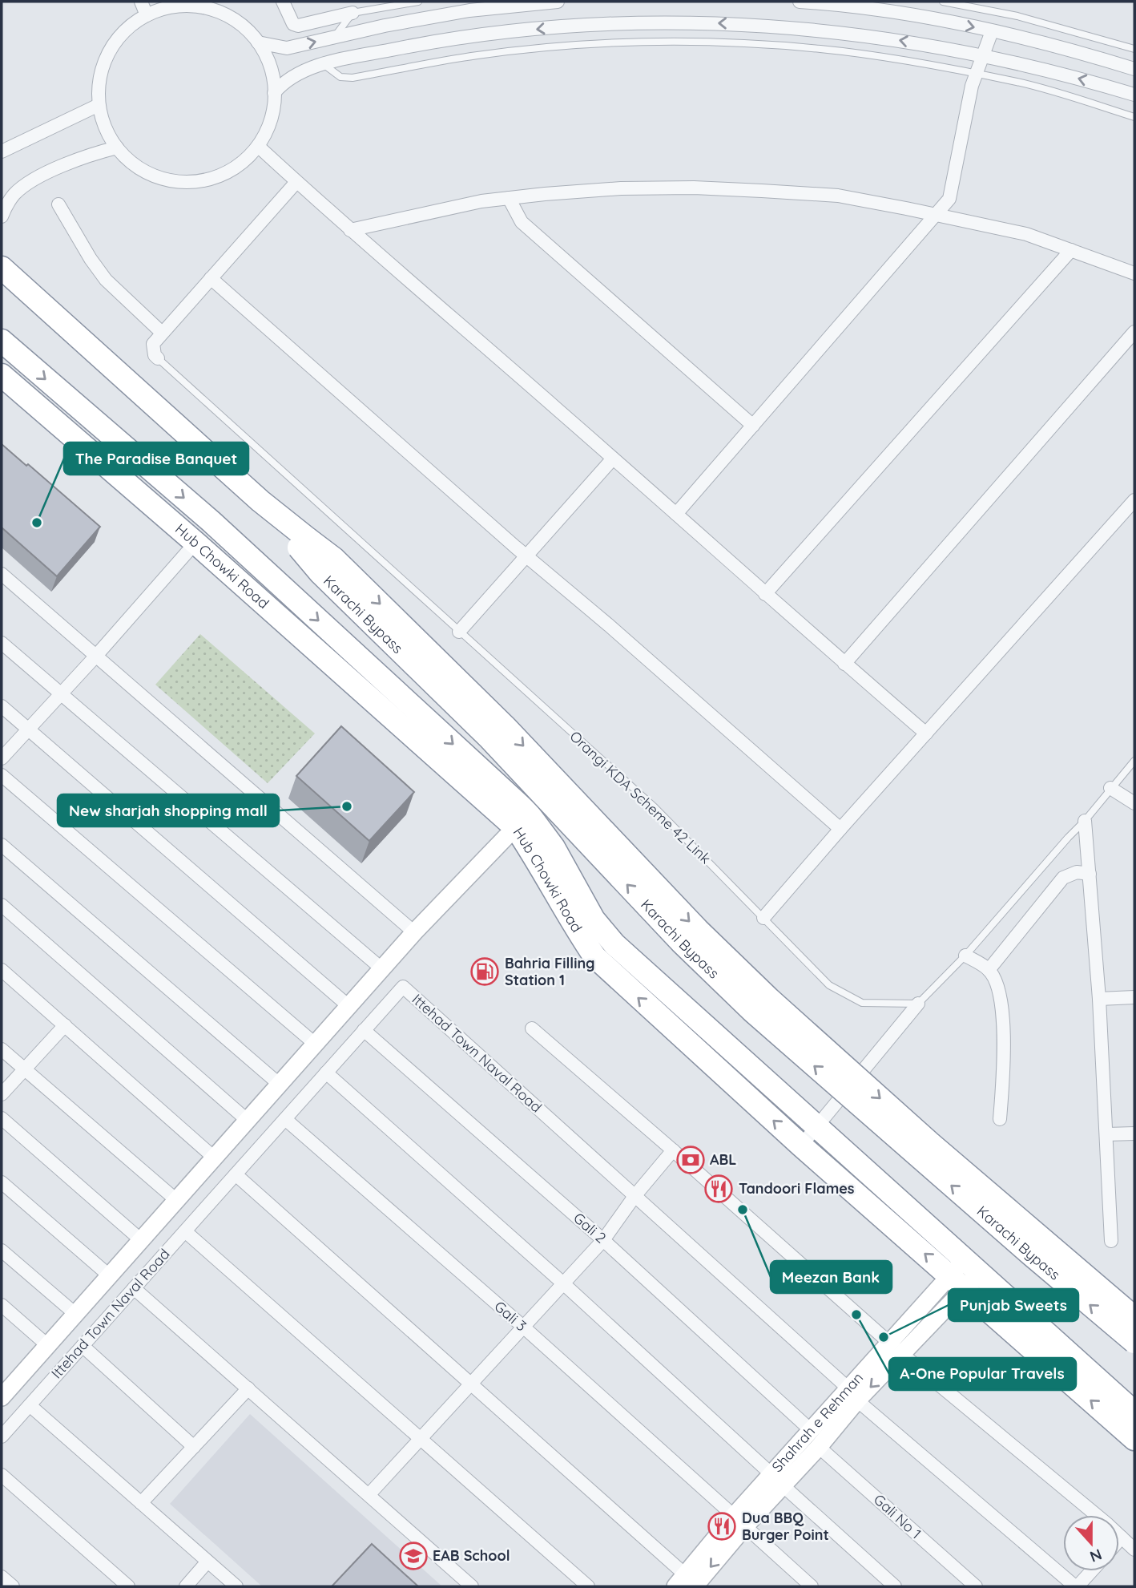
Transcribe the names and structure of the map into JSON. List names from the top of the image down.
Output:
{
  "streets": {
    "highway": ["Hub Chowki Road", "Karachi Bypass"],
    "street": [
      "Ittehad Town Naval Road",
      "Gali 2",
      "Gali 3",
      "Shahrah e Rehman",
      "Gali No 1"
    ],
    "lane": ["Orangi KDA Scheme 42 Link"]
  },
  "crossings": [
    ["Hub Chowki Road", "Shahrah e Rehman"],
    ["Ittehad Town Naval Road", "Gali 2"],
    ["Ittehad Town Naval Road", "Gali 3"],
    ["Ittehad Town Naval Road", "Shahrah e Rehman"],
    ["Gali 2", "Shahrah e Rehman"],
    ["Gali 2", "Gali No 1"],
    ["Gali 3", "Shahrah e Rehman"],
    ["Shahrah e Rehman", "Gali No 1"]
  ],
  "places": {
    "other": [
      "The Paradise Banquet",
      "New sharjah shopping mall",
      "Meezan Bank",
      "A-One Popular Travels",
      "Punjab Sweets"
    ],
    "fuel station": ["Bahria Filling Station 1"],
    "bank": ["ABL"],
    "restaurant": ["Tandoori Flames", "Dua BBQ Burger Point"],
    "school or university": ["EAB School"]
  },
  "north": "bottom"
}
